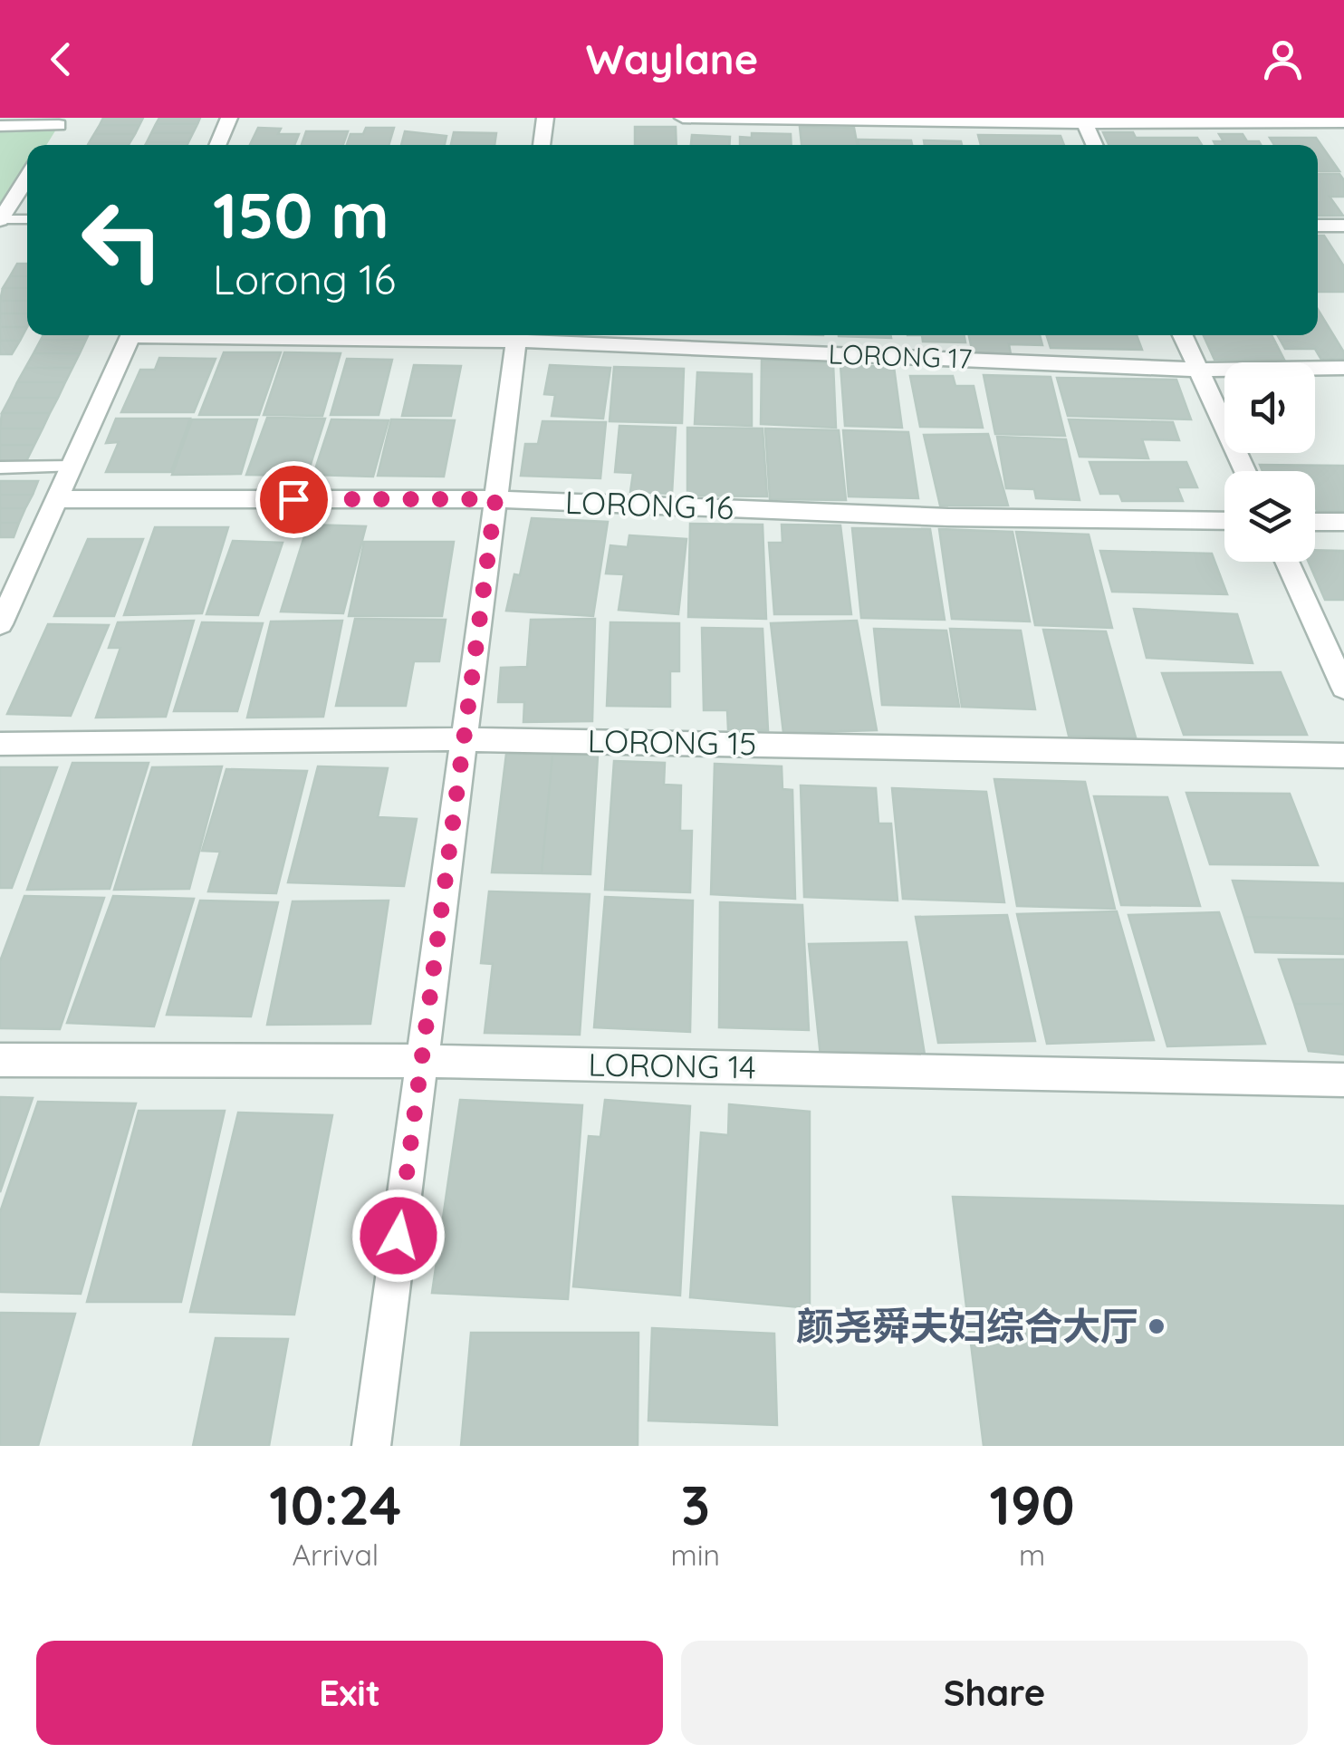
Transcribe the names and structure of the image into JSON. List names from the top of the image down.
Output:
{
  "streets": {
    "street": [
      "LORONG 17",
      "LORONG 16",
      "LORONG 15",
      "LORONG 14"
    ]
  },
  "places": ["颜尧舜夫妇综合大厅"],
  "page": {
    "header": "Waylane",
    "turn": ["150 m", "Lorong 16"],
    "eta": [
      "10:24",
      "Arrival",
      "3",
      "min",
      "190",
      "m"
    ],
    "buttons": ["Exit", "Share"]
  }
}
